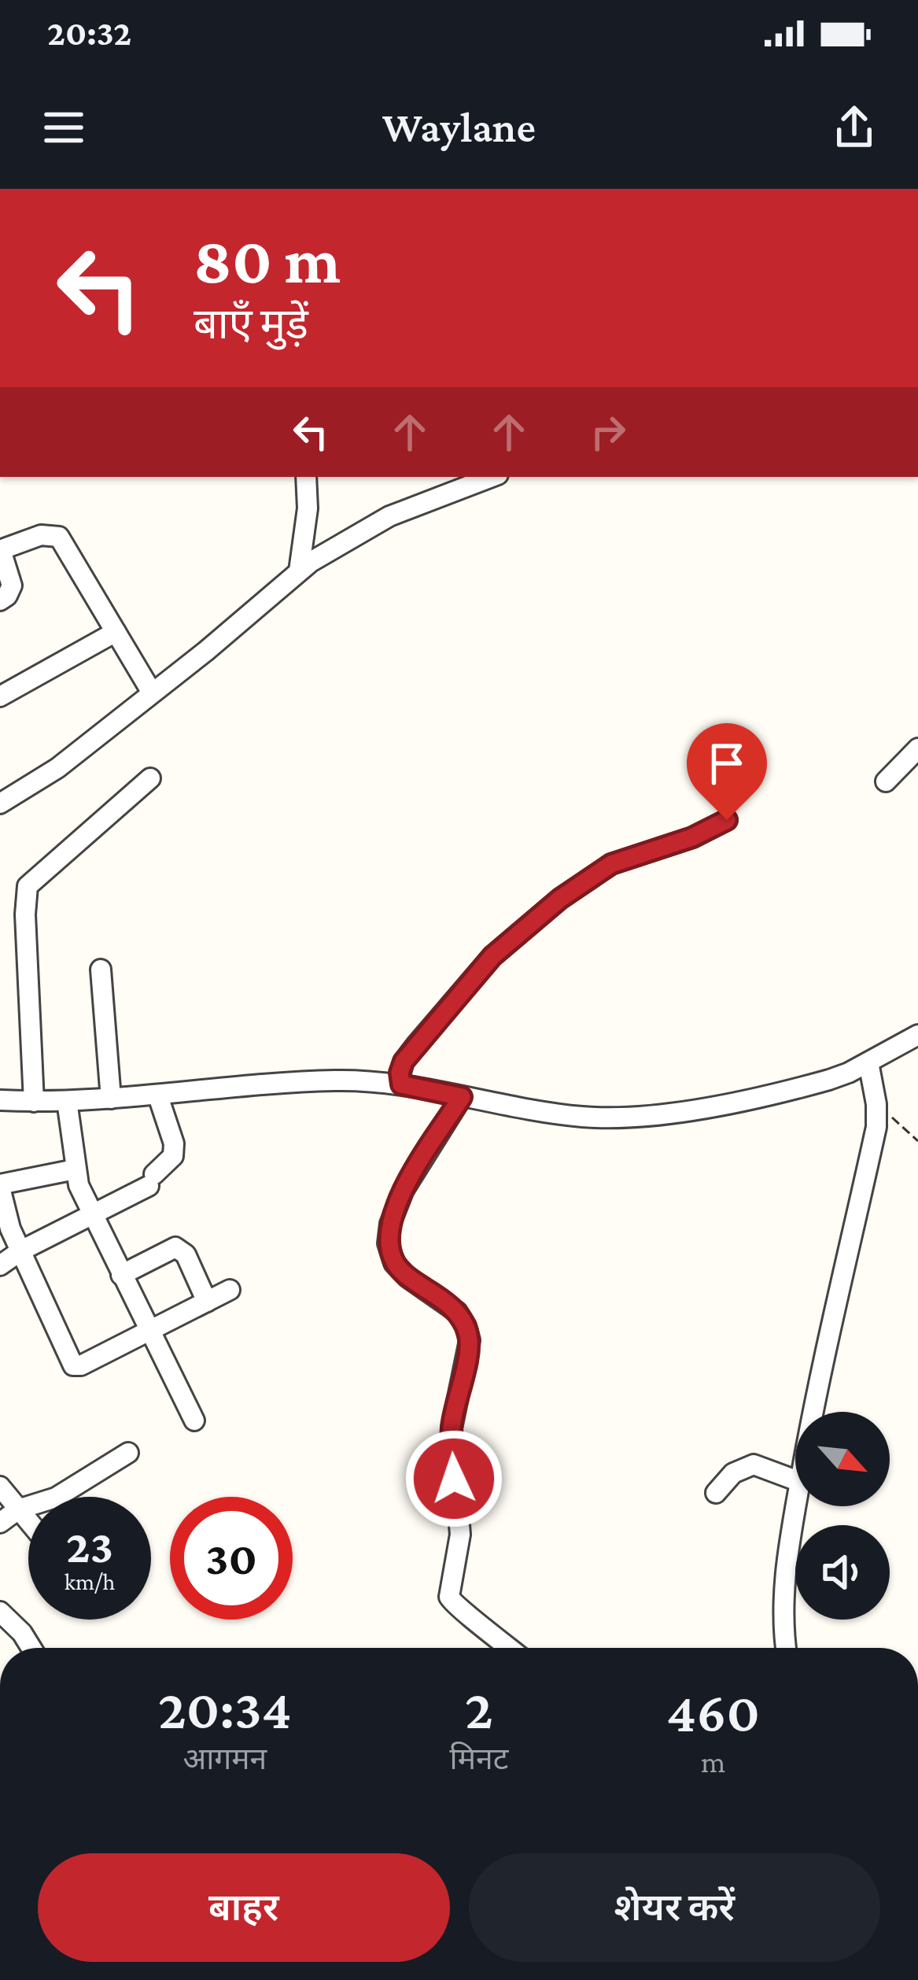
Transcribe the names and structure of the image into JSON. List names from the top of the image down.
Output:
{
  "north": "bottom right",
  "page": {
    "status": "20:32",
    "header": "Waylane",
    "turn": ["80 m", "बाएँ मुड़ें"],
    "speed": "23 km/h",
    "limit": "30",
    "eta": [
      "20:34",
      "आगमन",
      "2",
      "मिनट",
      "460",
      "m"
    ],
    "buttons": ["बाहर", "शेयर करें"]
  }
}
